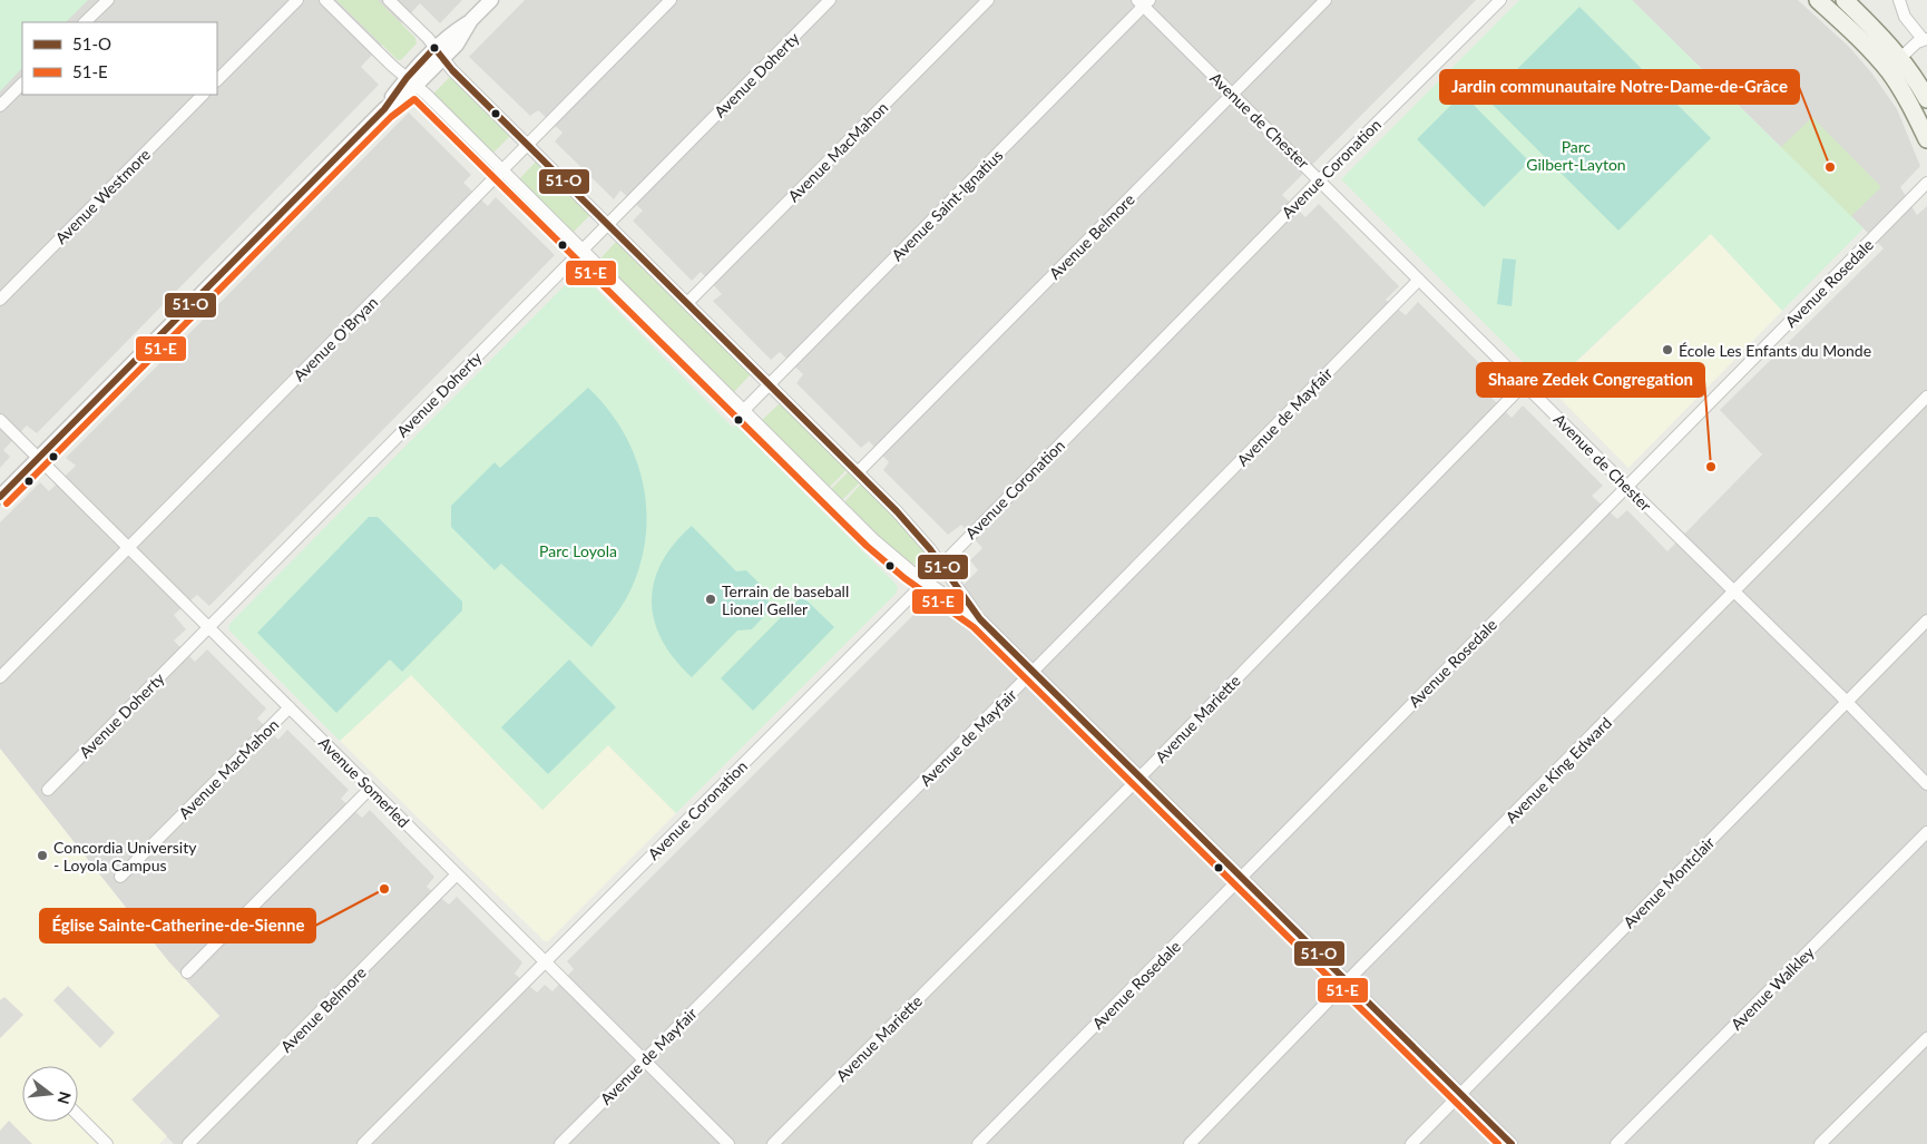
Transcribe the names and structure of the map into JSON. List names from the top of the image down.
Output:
{
  "streets": {
    "street": [
      "Avenue Doherty",
      "Avenue de Chester",
      "Avenue MacMahon",
      "Avenue Coronation",
      "Avenue Westmore",
      "Avenue Saint-Ignatius",
      "Avenue Belmore",
      "Avenue Rosedale",
      "Avenue O'Bryan",
      "Avenue de Mayfair",
      "Avenue Mariette",
      "Avenue King Edward",
      "Avenue Somerled",
      "Avenue Montclair",
      "Avenue Walkley"
    ]
  },
  "crossings": [
    ["Avenue Doherty", "Avenue Somerled"],
    ["Avenue de Chester", "Avenue Coronation"],
    ["Avenue de Chester", "Avenue Saint-Ignatius"],
    ["Avenue de Chester", "Avenue Belmore"],
    ["Avenue de Chester", "Avenue Rosedale"],
    ["Avenue de Chester", "Avenue de Mayfair"],
    ["Avenue de Chester", "Avenue Mariette"],
    ["Avenue de Chester", "Avenue King Edward"],
    ["Avenue de Chester", "Avenue Montclair"],
    ["Avenue MacMahon", "Avenue Somerled"],
    ["Avenue Coronation", "Avenue Somerled"],
    ["Avenue Belmore", "Avenue Somerled"],
    ["Avenue O'Bryan", "Avenue Somerled"],
    ["Avenue de Mayfair", "Avenue Somerled"]
  ],
  "parks": ["Parc Gilbert-Layton", "Parc Loyola"],
  "places": [
    "Jardin communautaire Notre-Dame-de-Grâce",
    "École Les Enfants du Monde",
    "Shaare Zedek Congregation",
    "Terrain de baseball Lionel Geller",
    "Concordia University - Loyola Campus",
    "Église Sainte-Catherine-de-Sienne"
  ],
  "lines": ["transit line 51-O", "transit line 51-E"],
  "legend": ["51-O", "51-E"],
  "north": "right"
}
